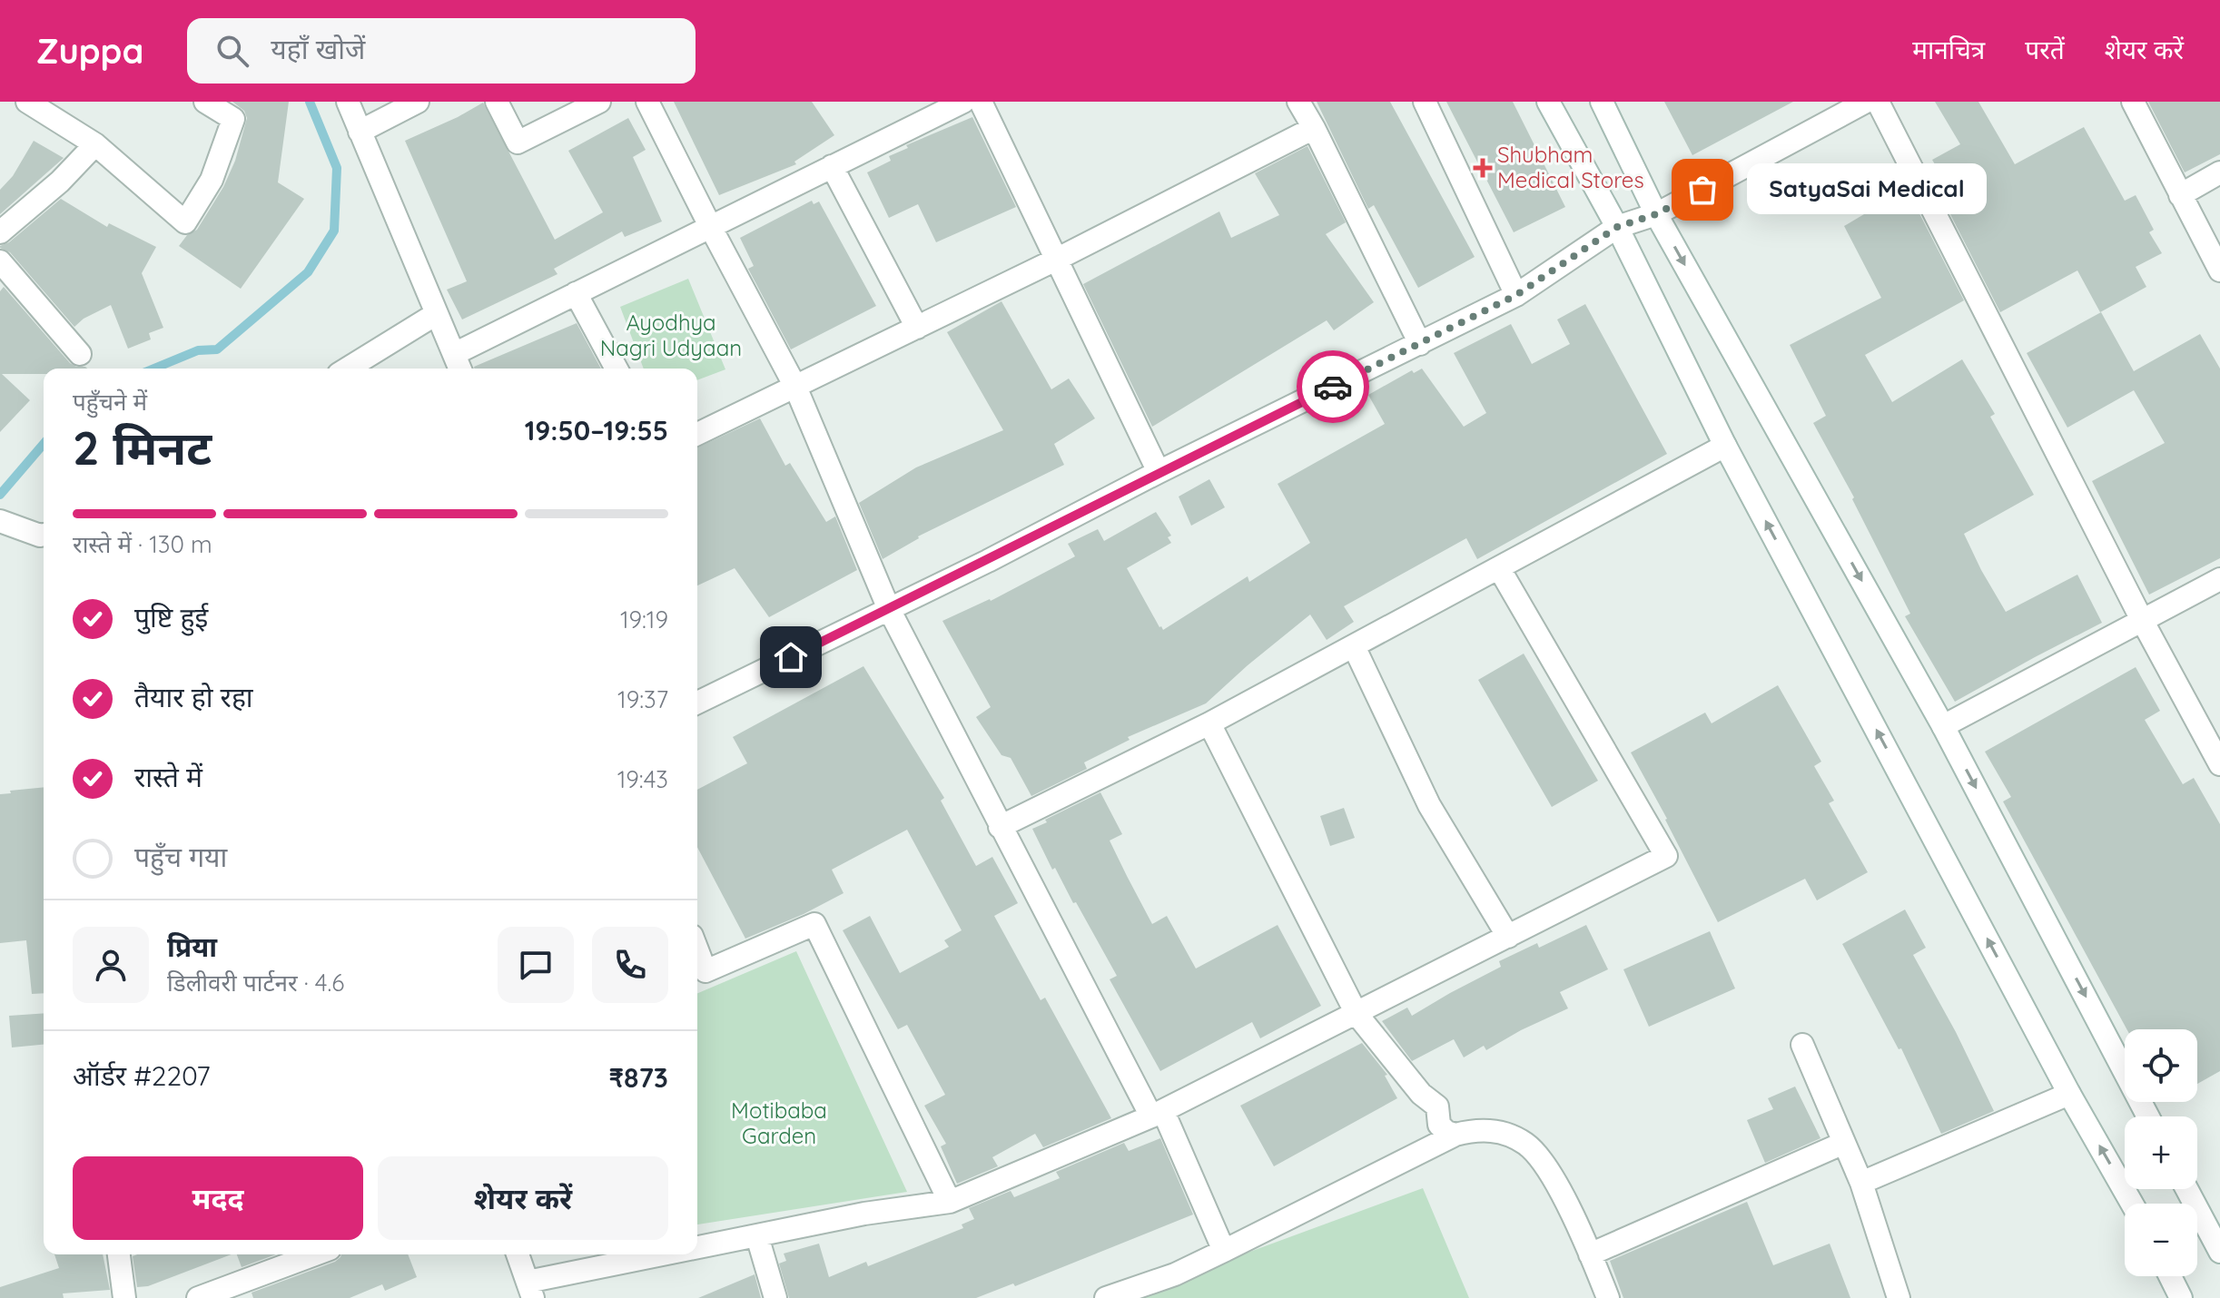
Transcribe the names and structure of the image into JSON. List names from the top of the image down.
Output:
{
  "parks": ["Ayodhya Nagri Udyaan", "Motibaba Garden"],
  "places": {
    "health": ["Shubham Medical Stores"],
    "other": ["SatyaSai Medical"]
  },
  "page": {
    "header": "Zuppa",
    "search": "यहाँ खोजें",
    "nav": ["मानचित्र", "परतें", "शेयर करें"],
    "bubble": "SatyaSai Medical",
    "heading": ["2 मिनट", "पहुँचने में", "19:50–19:55"],
    "panel": [
      "प्रिया",
      "डिलीवरी पार्टनर · 4.6",
      "ऑर्डर #2207",
      "₹873"
    ],
    "bar": "रास्ते में · 130 m",
    "list": [
      ["पुष्टि हुई", "19:19"],
      ["तैयार हो रहा", "19:37"],
      ["रास्ते में", "19:43"],
      "पहुँच गया"
    ],
    "map_buttons": ["+", "−"],
    "buttons": ["मदद", "शेयर करें"]
  }
}
